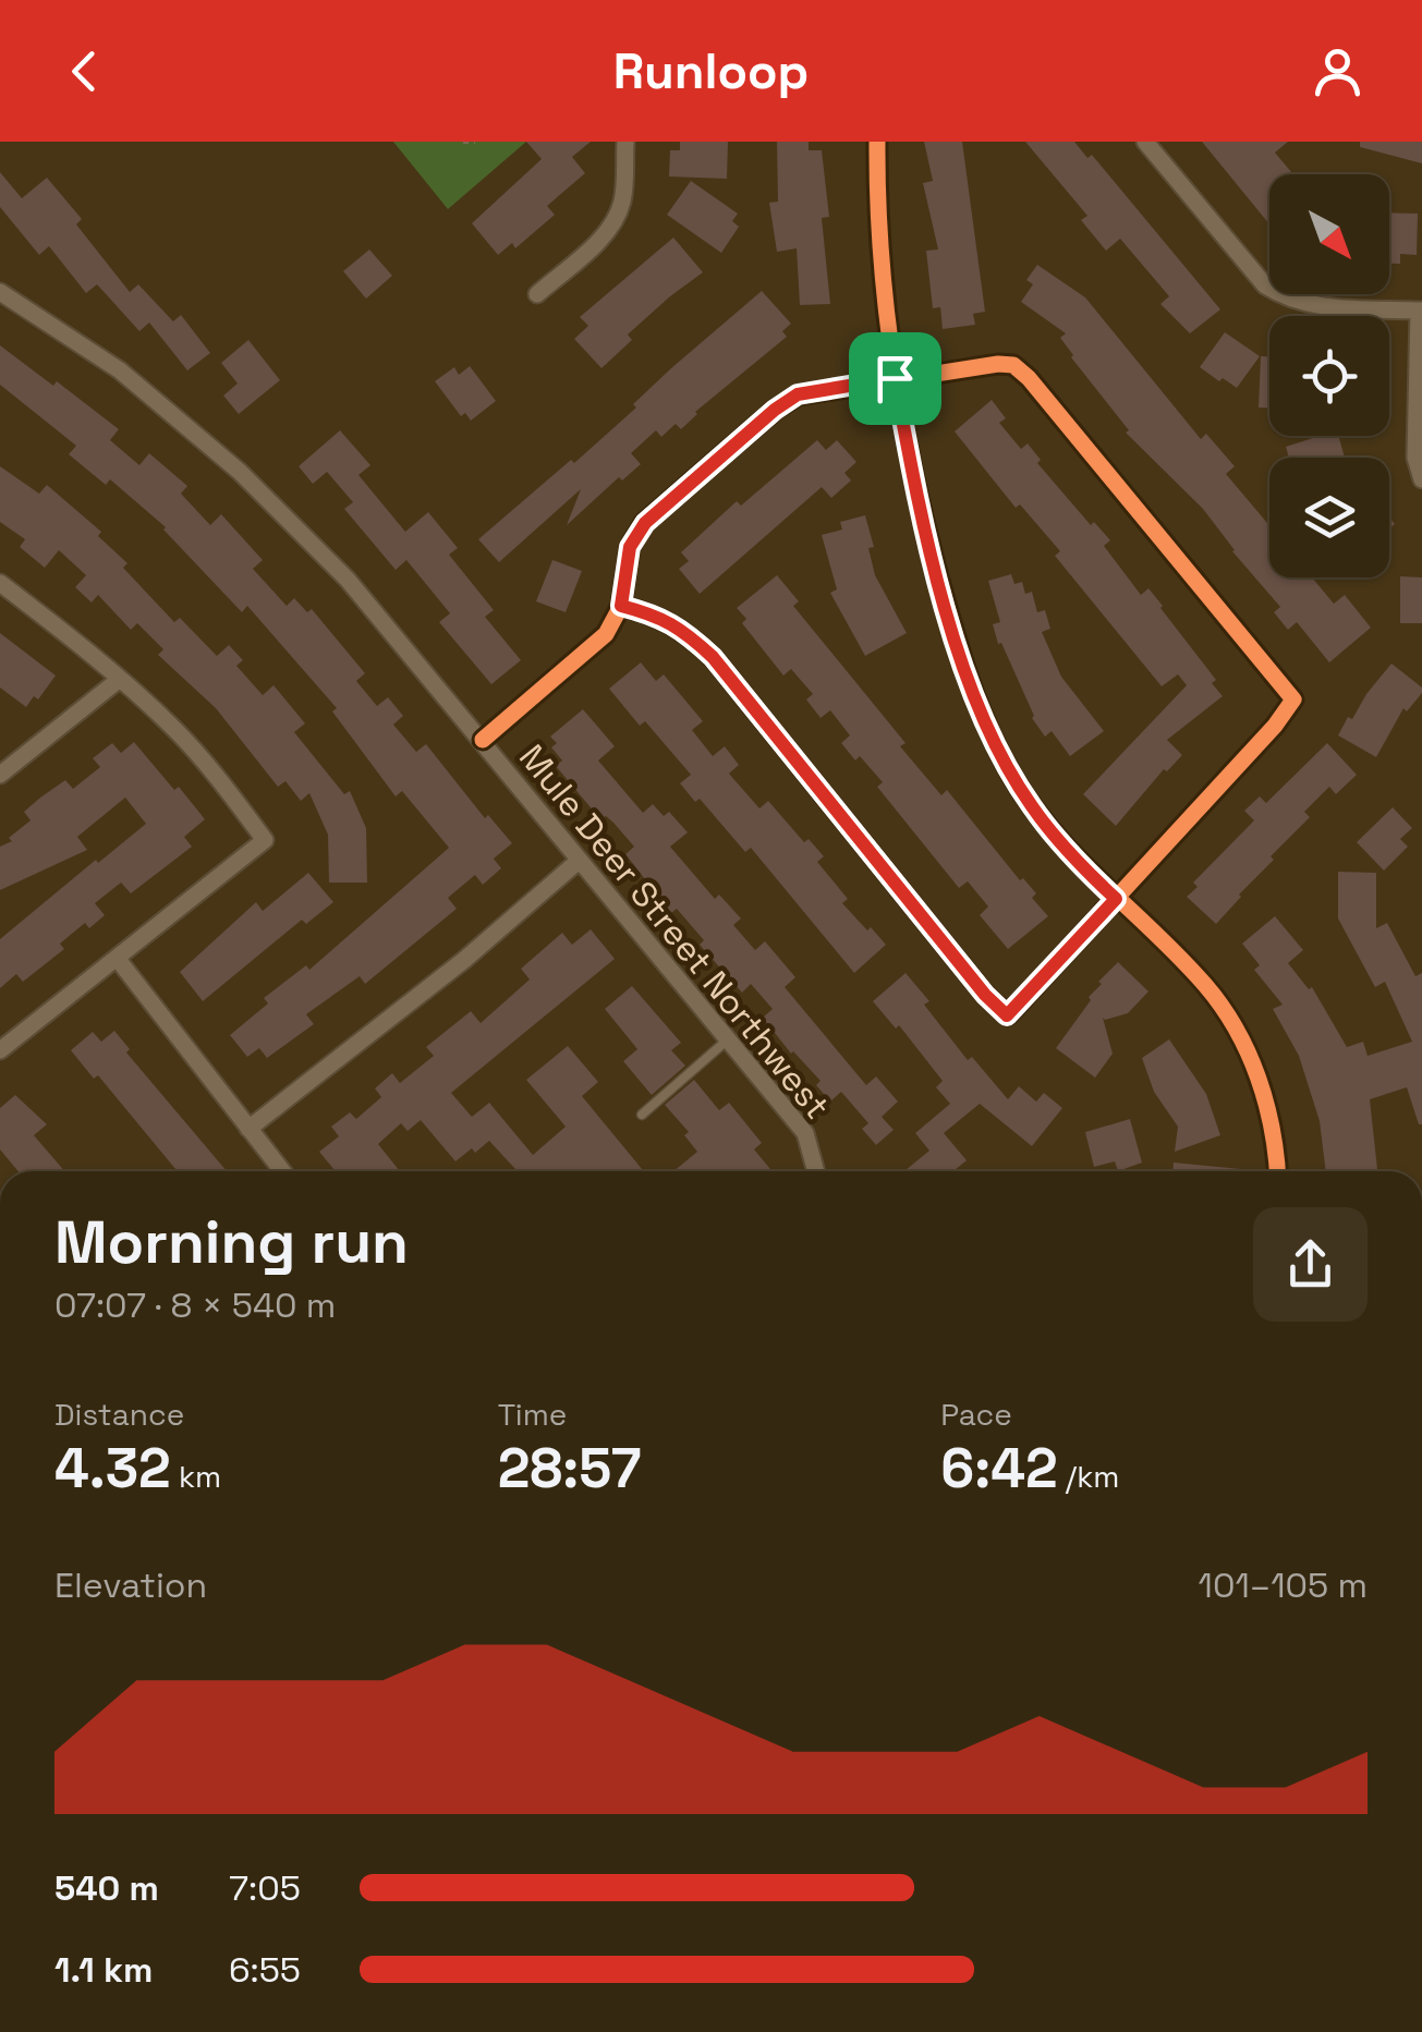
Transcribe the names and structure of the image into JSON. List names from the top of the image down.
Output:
{
  "streets": {
    "street": ["Mule Deer Street Northwest"]
  },
  "north": "bottom right",
  "page": {
    "header": "Runloop",
    "heading": ["Morning run", "07:07 · 8 × 540 m"],
    "stats": [
      ["Distance", "4.32 km"],
      ["Time", "28:57"],
      ["Pace", "6:42 /km"]
    ],
    "chart": ["Elevation", "101–105 m"],
    "list": [
      {
        "name": "540 m",
        "note": "7:05"
      },
      {
        "name": "1.1 km",
        "note": "6:55"
      }
    ]
  }
}
